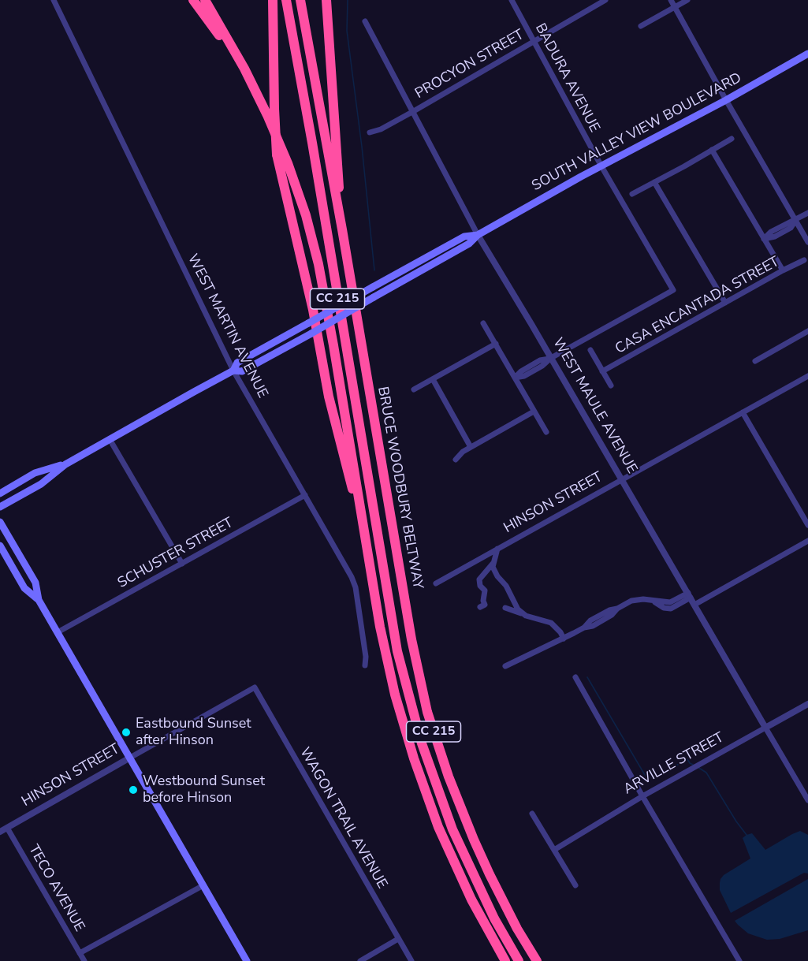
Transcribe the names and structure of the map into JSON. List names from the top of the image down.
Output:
{
  "streets": {
    "highway": ["CC 215", "BRUCE WOODBURY BELTWAY"],
    "main road": ["SOUTH VALLEY VIEW BOULEVARD"],
    "street": [
      "PROCYON STREET",
      "BADURA AVENUE",
      "CASA ENCANTADA STREET",
      "WEST MARTIN AVENUE",
      "WEST MAULE AVENUE",
      "HINSON STREET",
      "SCHUSTER STREET",
      "ARVILLE STREET",
      "WAGON TRAIL AVENUE",
      "TECO AVENUE"
    ]
  },
  "crossings": [
    ["PROCYON STREET", "BADURA AVENUE"],
    ["PROCYON STREET", "WEST MAULE AVENUE"],
    ["BADURA AVENUE", "SOUTH VALLEY VIEW BOULEVARD"],
    ["BADURA AVENUE", "WEST MAULE AVENUE"],
    ["SOUTH VALLEY VIEW BOULEVARD", "WEST MARTIN AVENUE"],
    ["SOUTH VALLEY VIEW BOULEVARD", "WEST MAULE AVENUE"],
    ["WEST MARTIN AVENUE", "SCHUSTER STREET"],
    ["WEST MAULE AVENUE", "HINSON STREET"],
    ["WEST MAULE AVENUE", "ARVILLE STREET"],
    ["HINSON STREET", "WAGON TRAIL AVENUE"],
    ["HINSON STREET", "TECO AVENUE"]
  ],
  "places": ["Eastbound Sunset after Hinson", "Westbound Sunset before Hinson"]
}
